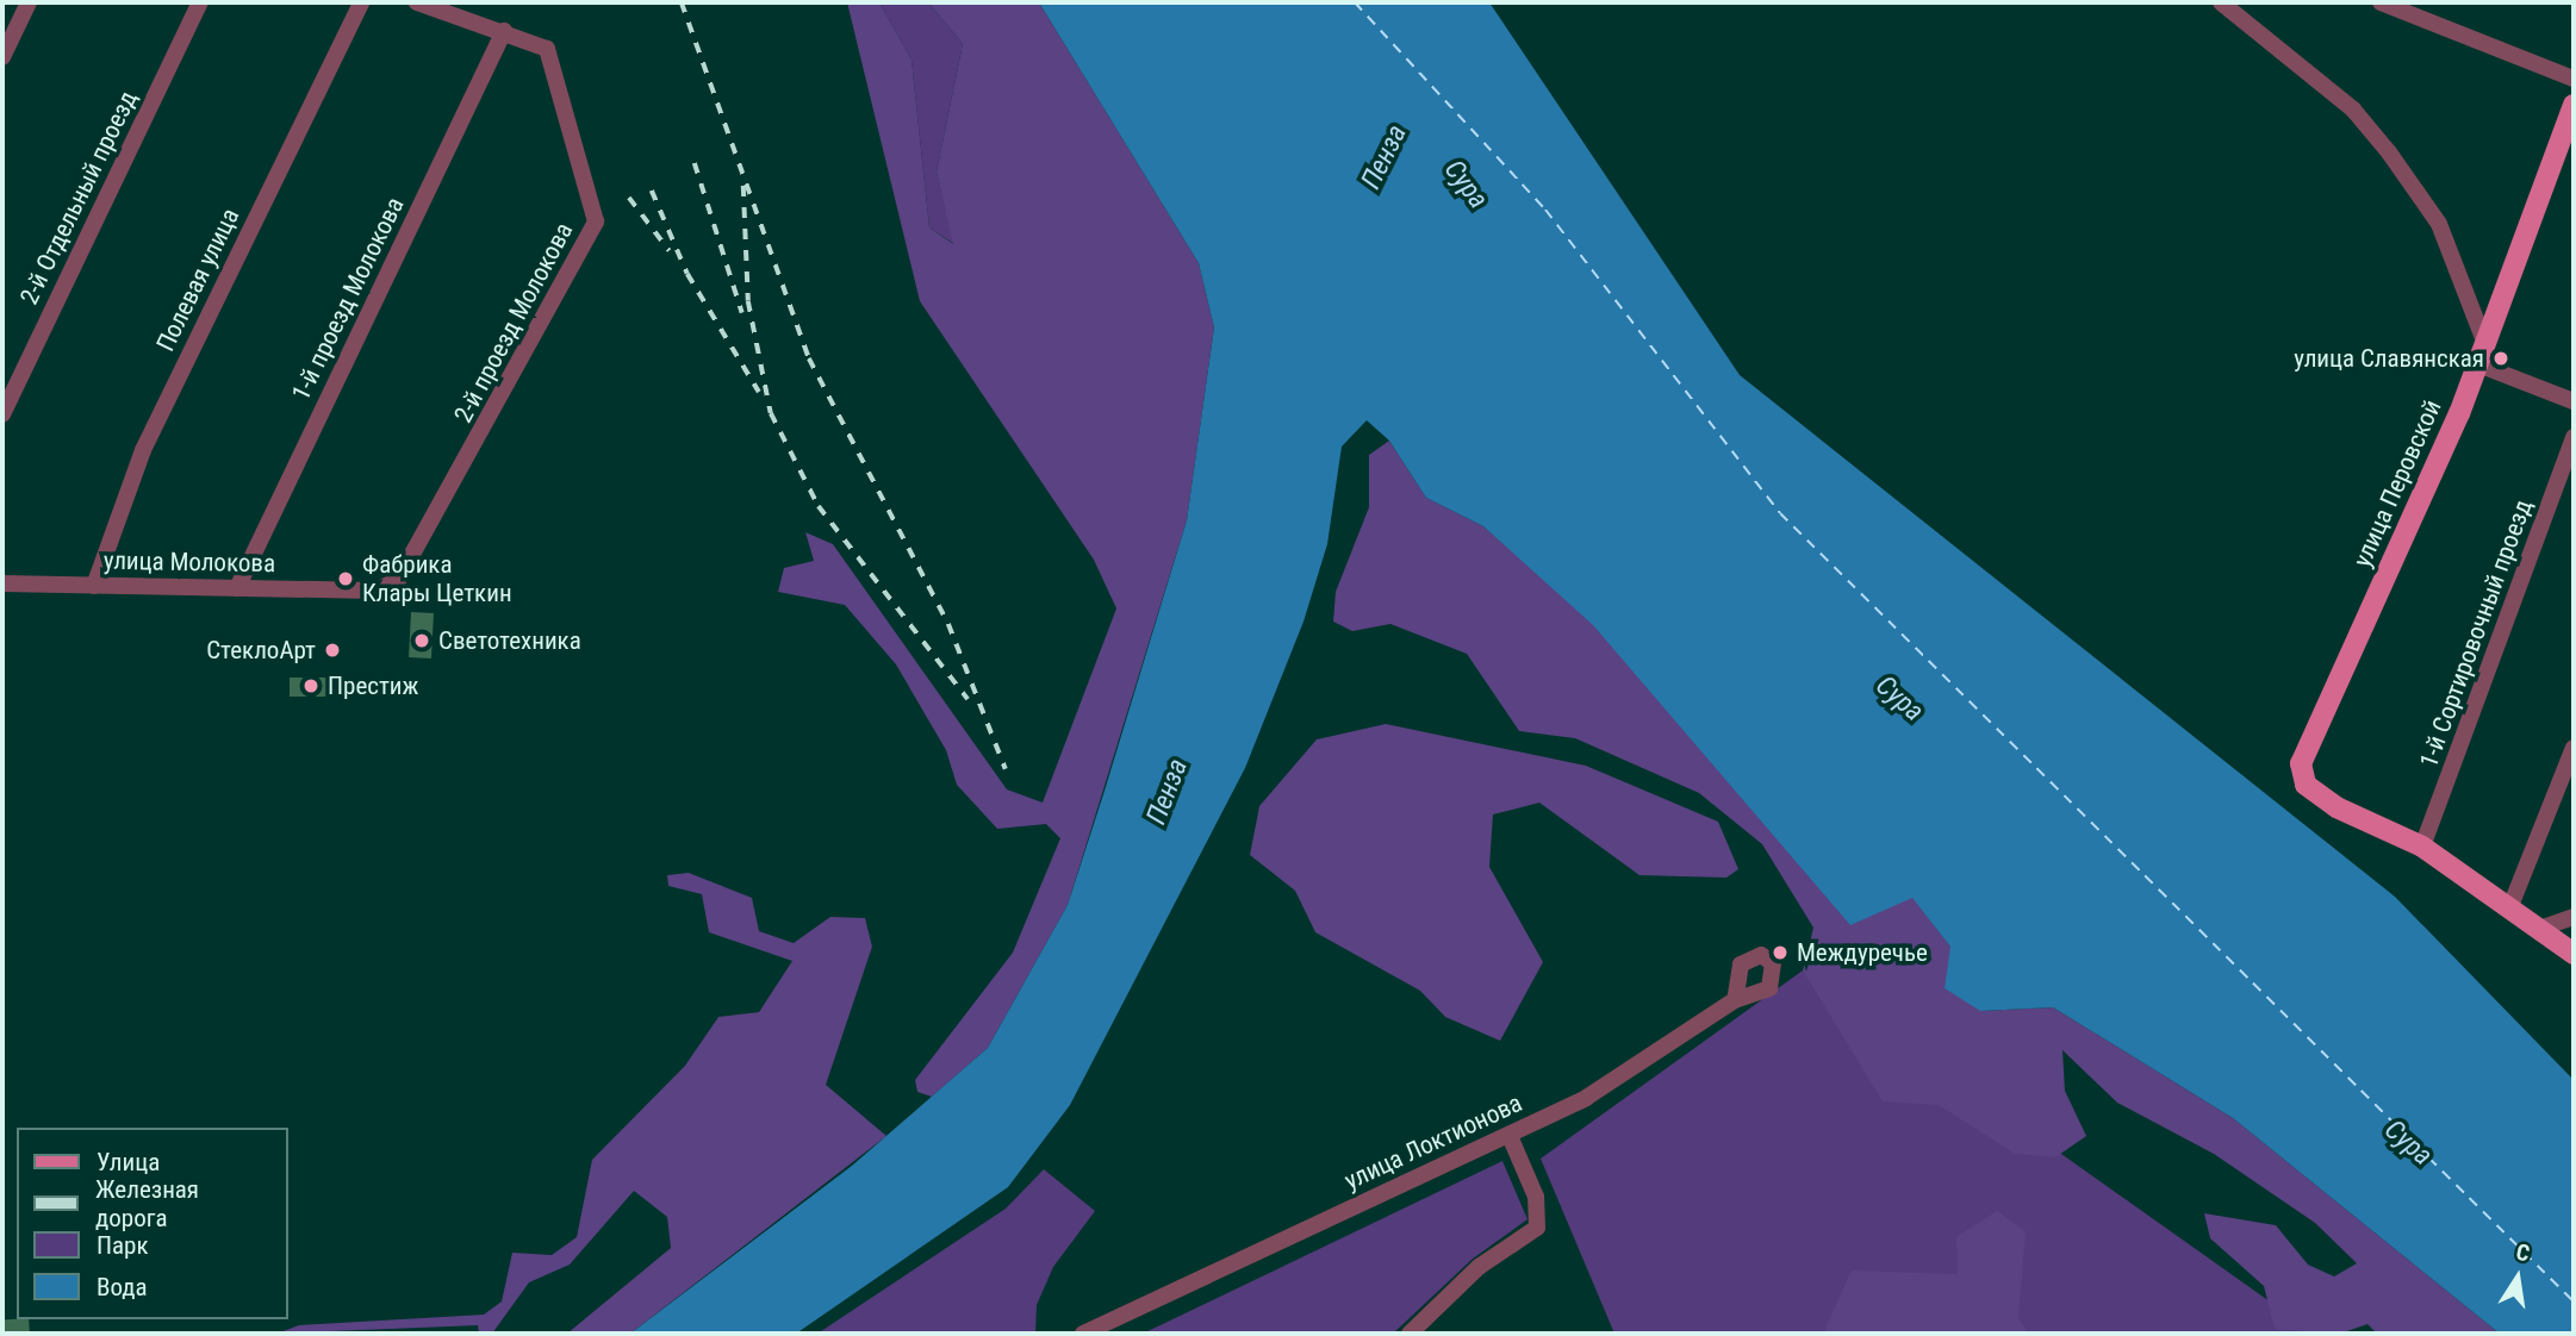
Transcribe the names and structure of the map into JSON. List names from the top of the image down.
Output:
{
  "streets": {
    "main road": ["улица Перовской"],
    "street": [
      "2-й Отдельный проезд",
      "Полевая улица",
      "1-й проезд Молокова",
      "2-й проезд Молокова",
      "улица Молокова",
      "1-й Сортировочный проезд",
      "улица Локтионова"
    ]
  },
  "crossings": [
    ["Полевая улица", "улица Молокова"],
    ["1-й проезд Молокова", "2-й проезд Молокова"],
    ["1-й проезд Молокова", "улица Молокова"],
    ["2-й проезд Молокова", "улица Молокова"],
    ["улица Перовской", "1-й Сортировочный проезд"]
  ],
  "water": ["Пенза", "Сура"],
  "places": [
    "улица Славянская",
    "Фабрика Клары Цеткин",
    "Светотехника",
    "СтеклоАрт",
    "Престиж",
    "Междуречье"
  ],
  "legend": [
    "Улица",
    "Железная дорога",
    "Парк",
    "Вода"
  ],
  "north": "top"
}
